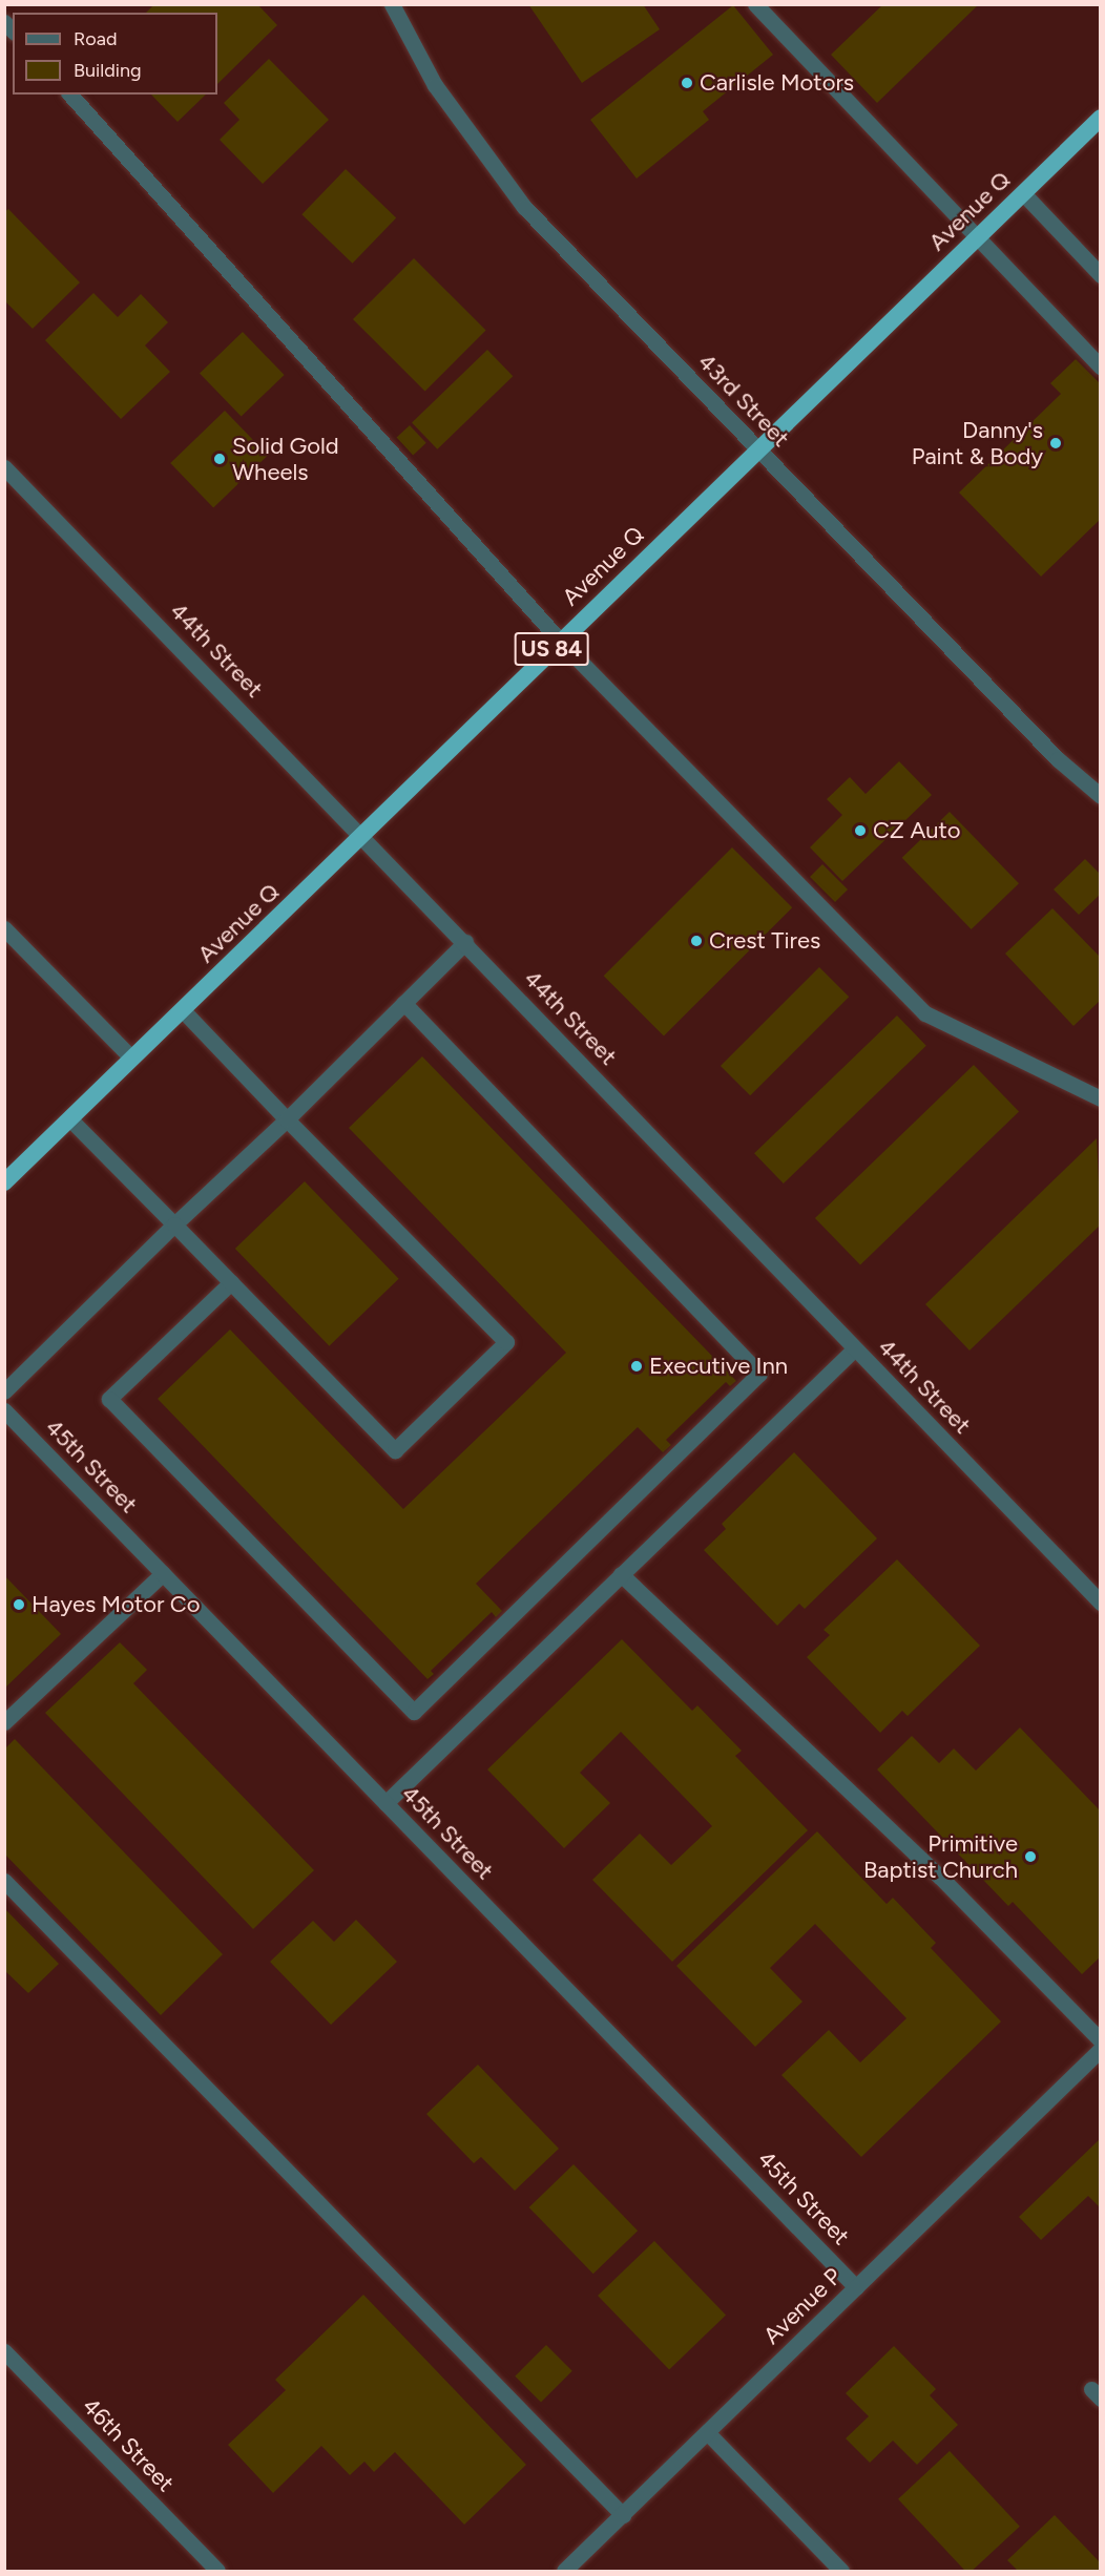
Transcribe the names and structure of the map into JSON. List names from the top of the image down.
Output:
{
  "streets": {
    "highway": ["Avenue Q", "US 84"],
    "street": [
      "43rd Street",
      "44th Street",
      "45th Street",
      "Avenue P",
      "46th Street"
    ]
  },
  "crossings": [
    ["Avenue Q", "43rd Street"],
    ["Avenue Q", "44th Street"],
    ["45th Street", "Avenue P"]
  ],
  "places": [
    "Carlisle Motors",
    "Danny's Paint & Body",
    "Solid Gold Wheels",
    "CZ Auto",
    "Crest Tires",
    "Executive Inn",
    "Hayes Motor Co",
    "Primitive Baptist Church"
  ],
  "legend": ["Road", "Building"]
}
